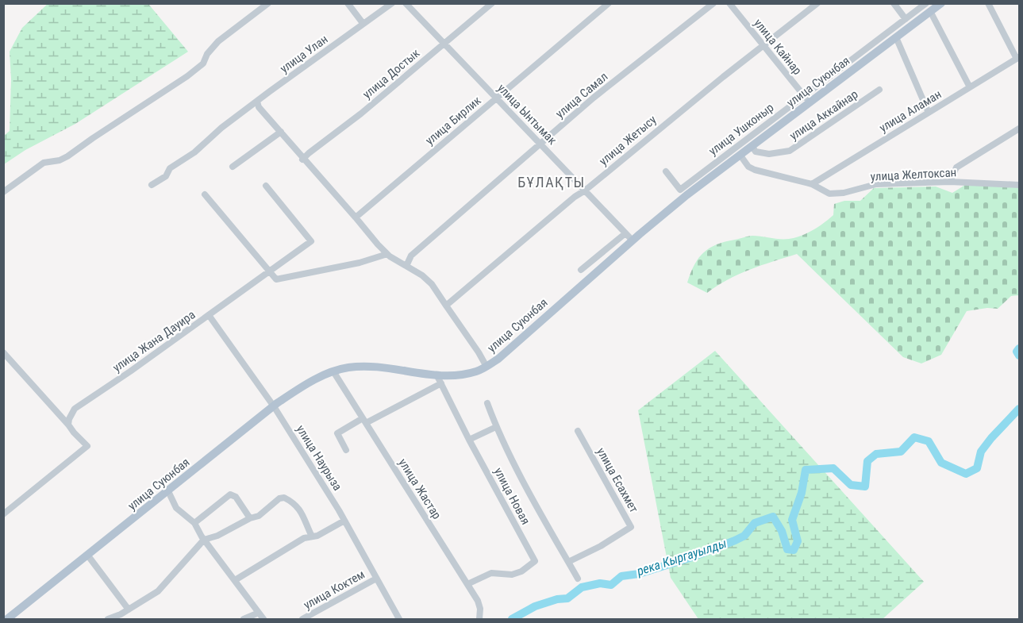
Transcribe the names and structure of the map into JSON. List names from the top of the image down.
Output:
{
  "streets": {
    "main road": ["улица Суюнбая"],
    "street": [
      "улица Кайнар",
      "улица Улан",
      "улица Достык",
      "улица Самал",
      "улица Аламан",
      "улица Ынтымак",
      "улица Аккайнар",
      "улица Бирлик",
      "улица Ушконыр",
      "улица Жетысу",
      "улица Желтоксан",
      "улица Жана Дауира",
      "улица Наурыза",
      "улица Есахмет",
      "улица Жастар",
      "улица Новая",
      "улица Коктем"
    ]
  },
  "crossings": [
    ["улица Кайнар", "улица Суюнбая"],
    ["улица Кайнар", "улица Ушконыр"],
    ["улица Кайнар", "улица Жетысу"],
    ["улица Достык", "улица Ынтымак"],
    ["улица Суюнбая", "улица Ынтымак"],
    ["улица Суюнбая", "улица Аккайнар"],
    ["улица Суюнбая", "улица Ушконыр"],
    ["улица Суюнбая", "улица Желтоксан"],
    ["улица Суюнбая", "улица Наурыза"],
    ["улица Суюнбая", "улица Жастар"],
    ["улица Суюнбая", "улица Новая"],
    ["улица Самал", "улица Ынтымак"],
    ["улица Аламан", "улица Желтоксан"],
    ["улица Ынтымак", "улица Бирлик"],
    ["улица Ынтымак", "улица Жетысу"],
    ["улица Жана Дауира", "улица Наурыза"],
    ["улица Наурыза", "улица Коктем"],
    ["улица Жастар", "улица Новая"]
  ],
  "districts": ["БҰЛАҚТЫ"],
  "water": ["река Кыргауылды"]
}
